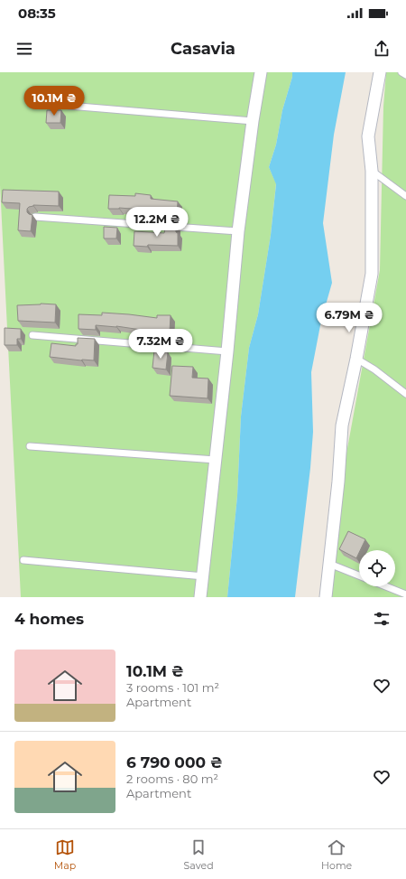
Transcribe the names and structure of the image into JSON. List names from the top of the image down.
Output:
{
  "page": {
    "status": "08:35",
    "header": "Casavia",
    "price": [
      "10.1M ₴",
      "12.2M ₴",
      "6.79M ₴",
      "7.32M ₴"
    ],
    "heading": "4 homes",
    "list": [
      {
        "name": "10.1M ₴",
        "note": "3 rooms · 101 m² · Apartment"
      },
      {
        "name": "6 790 000 ₴",
        "note": "2 rooms · 80 m² · Apartment"
      }
    ],
    "tabs": ["Map", "Saved", "Home"]
  }
}
